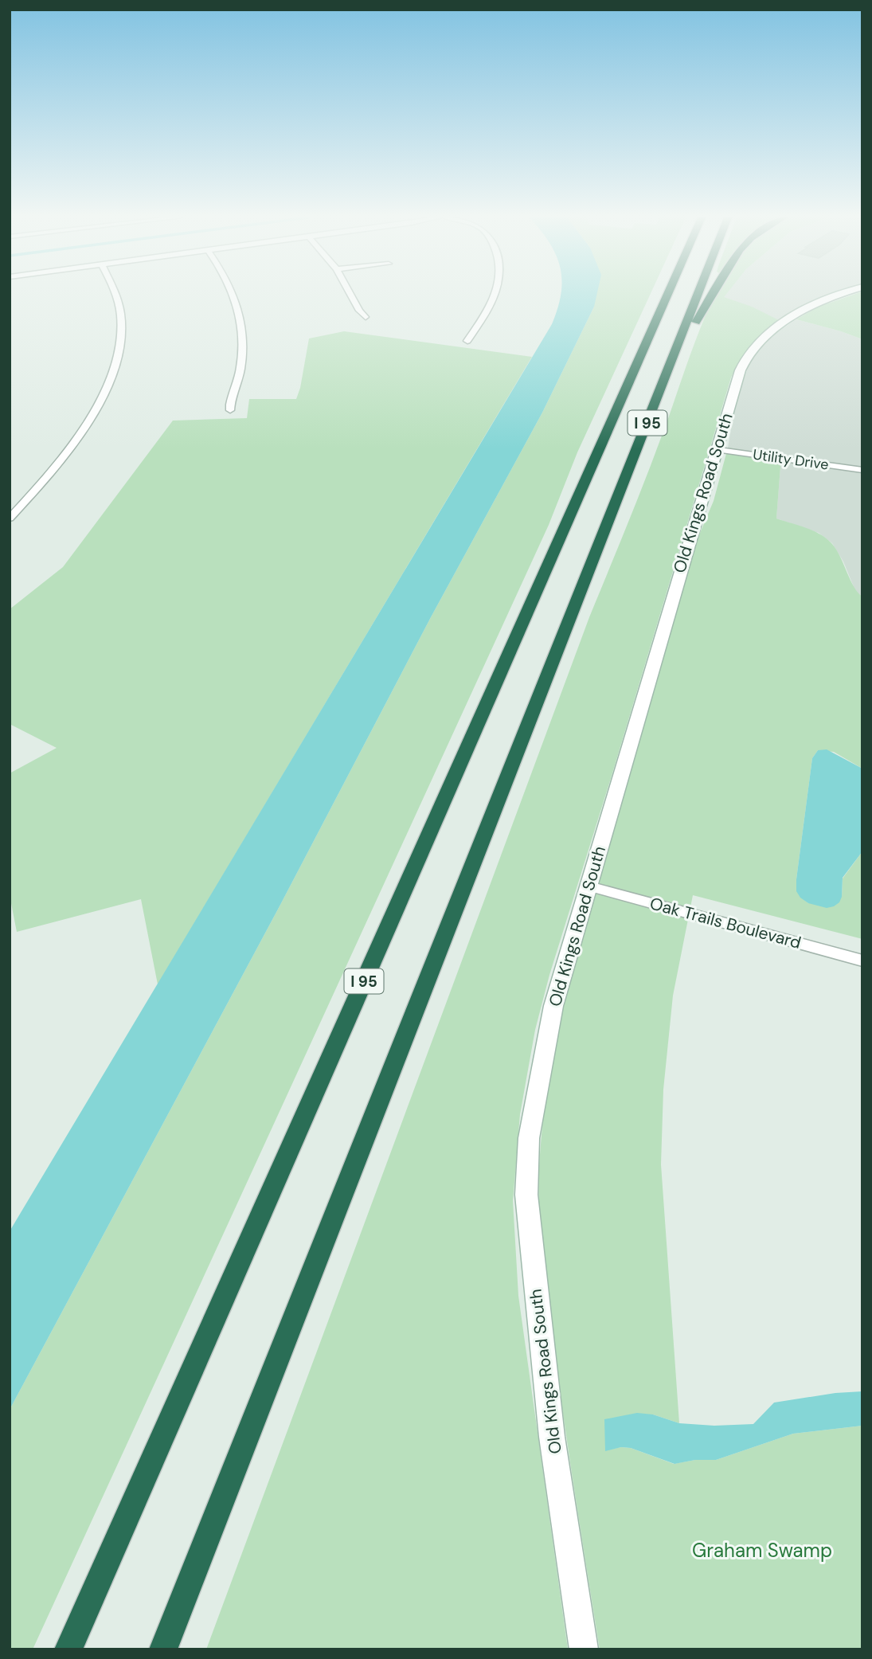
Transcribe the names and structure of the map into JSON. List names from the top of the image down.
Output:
{
  "streets": {
    "highway": ["I 95"],
    "street": ["Utility Drive", "Old Kings Road South", "Oak Trails Boulevard"]
  },
  "crossings": [
    ["Utility Drive", "Old Kings Road South"],
    ["Old Kings Road South", "Oak Trails Boulevard"]
  ],
  "parks": ["Graham Swamp"]
}
